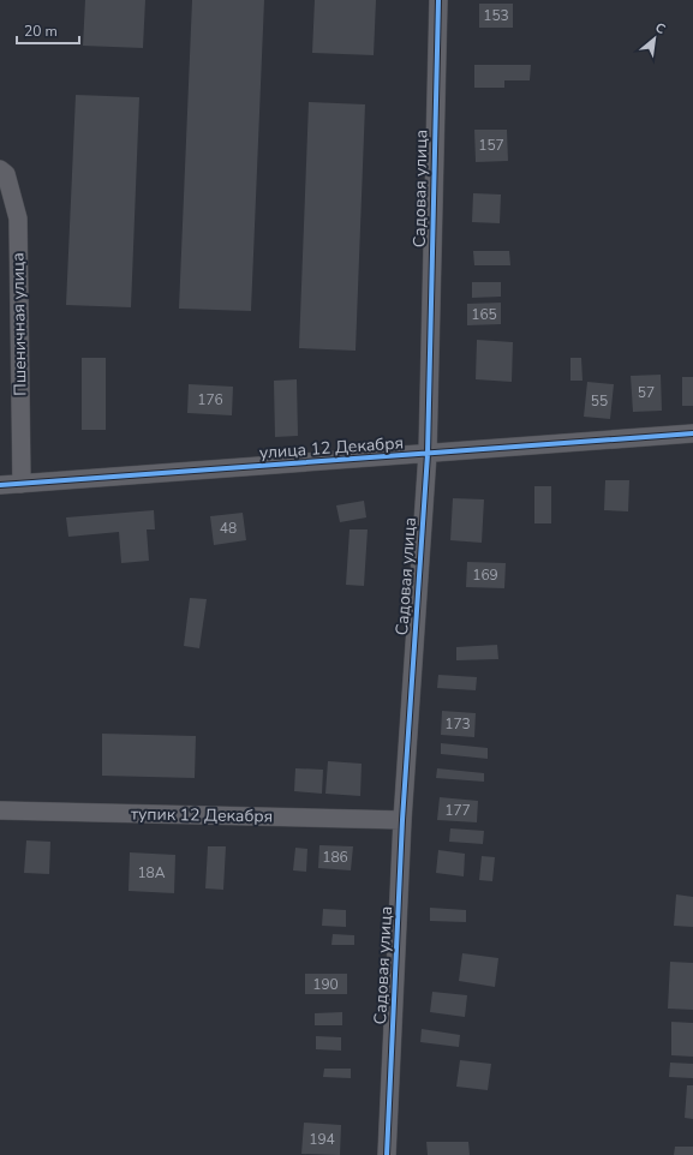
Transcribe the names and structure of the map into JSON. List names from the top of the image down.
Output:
{
  "streets": {
    "street": [
      "Садовая улица",
      "Пшеничная улица",
      "улица 12 Декабря",
      "тупик 12 Декабря"
    ]
  },
  "crossings": [
    ["Садовая улица", "улица 12 Декабря"],
    ["Садовая улица", "тупик 12 Декабря"],
    ["Пшеничная улица", "улица 12 Декабря"]
  ],
  "house_numbers": [
    "153",
    "157",
    "165",
    "57",
    "176",
    "55",
    "48",
    "169",
    "173",
    "177",
    "186",
    "18А",
    "190",
    "194"
  ],
  "scale_bar": "20 m",
  "north": "top right"
}
